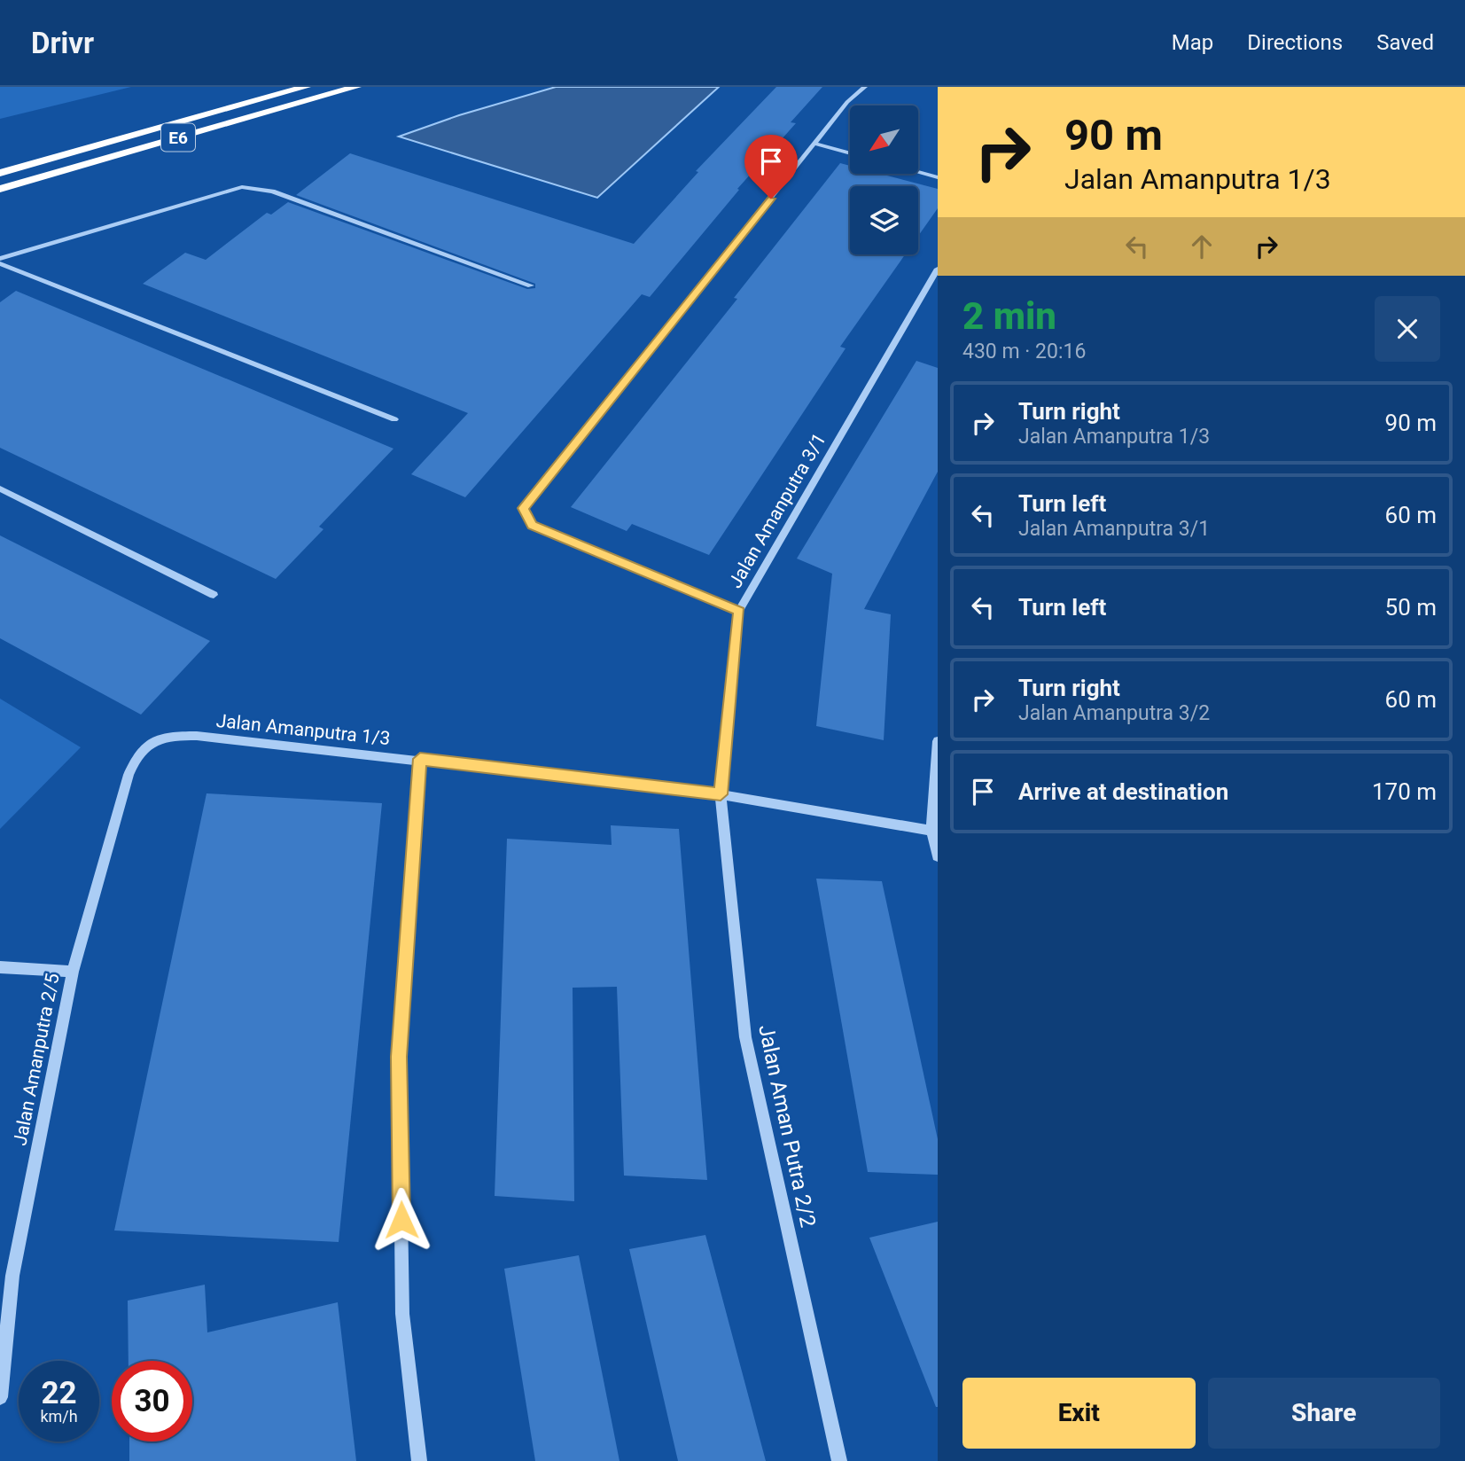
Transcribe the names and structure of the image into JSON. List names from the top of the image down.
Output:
{
  "streets": {
    "highway": ["E6"],
    "street": [
      "Jalan Amanputra 3/1",
      "Jalan Amanputra 1/3",
      "Jalan Amanputra 2/5",
      "Jalan Aman Putra 2/2"
    ]
  },
  "crossings": [
    ["Jalan Amanputra 3/1", "Jalan Amanputra 1/3"],
    ["Jalan Amanputra 3/1", "Jalan Aman Putra 2/2"],
    ["Jalan Amanputra 1/3", "Jalan Amanputra 2/5"],
    ["Jalan Amanputra 1/3", "Jalan Aman Putra 2/2"]
  ],
  "north": "bottom left",
  "page": {
    "header": "Drivr",
    "nav": ["Map", "Directions", "Saved"],
    "turn": ["90 m", "Jalan Amanputra 1/3"],
    "heading": ["2 min", "430 m · 20:16"],
    "list": [
      {
        "name": "Turn right",
        "note": "Jalan Amanputra 1/3",
        "value": "90 m"
      },
      {
        "name": "Turn left",
        "note": "Jalan Amanputra 3/1",
        "value": "60 m"
      },
      {
        "name": "Turn left",
        "value": "50 m"
      },
      {
        "name": "Turn right",
        "note": "Jalan Amanputra 3/2",
        "value": "60 m"
      },
      {
        "name": "Arrive at destination",
        "value": "170 m"
      }
    ],
    "speed": "22 km/h",
    "limit": "30",
    "buttons": ["Exit", "Share"]
  }
}
